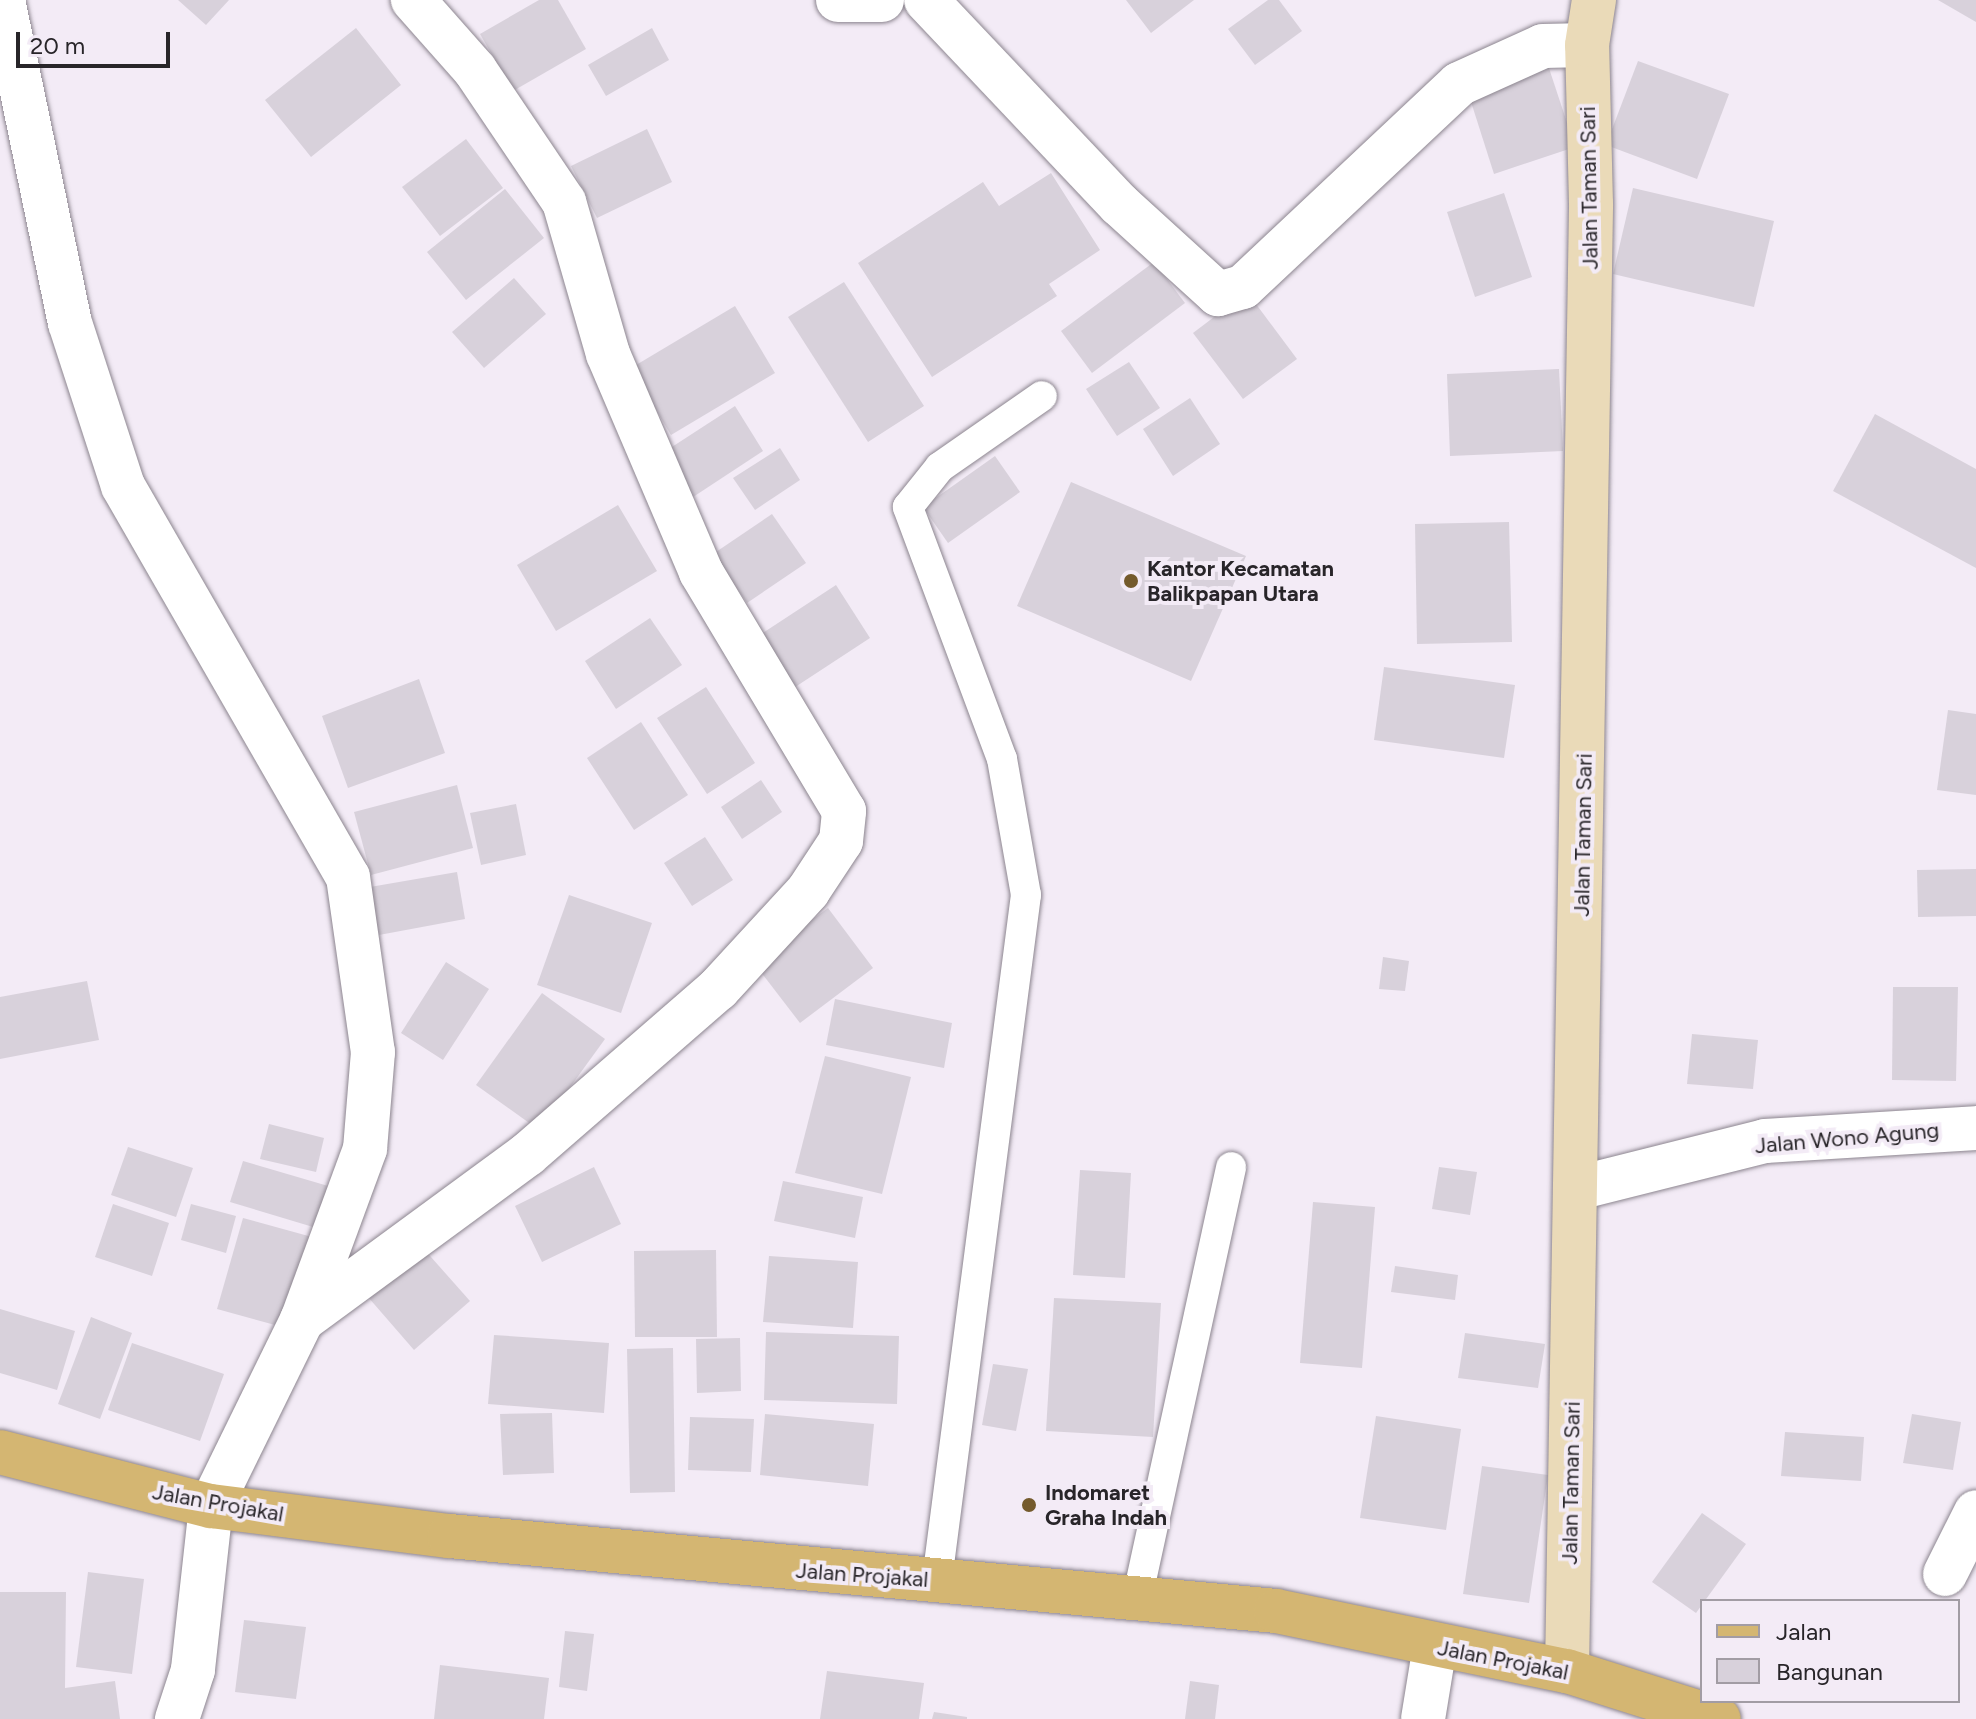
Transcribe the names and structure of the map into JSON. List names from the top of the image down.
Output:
{
  "streets": {
    "main road": ["Jalan Projakal"],
    "street": ["Jalan Taman Sari", "Jalan Wono Agung"]
  },
  "crossings": [
    ["Jalan Taman Sari", "Jalan Wono Agung"],
    ["Jalan Taman Sari", "Jalan Projakal"]
  ],
  "places": ["Kantor Kecamatan Balikpapan Utara", "Indomaret Graha Indah"],
  "legend": ["Jalan", "Bangunan"],
  "scale_bar": "20 m"
}
